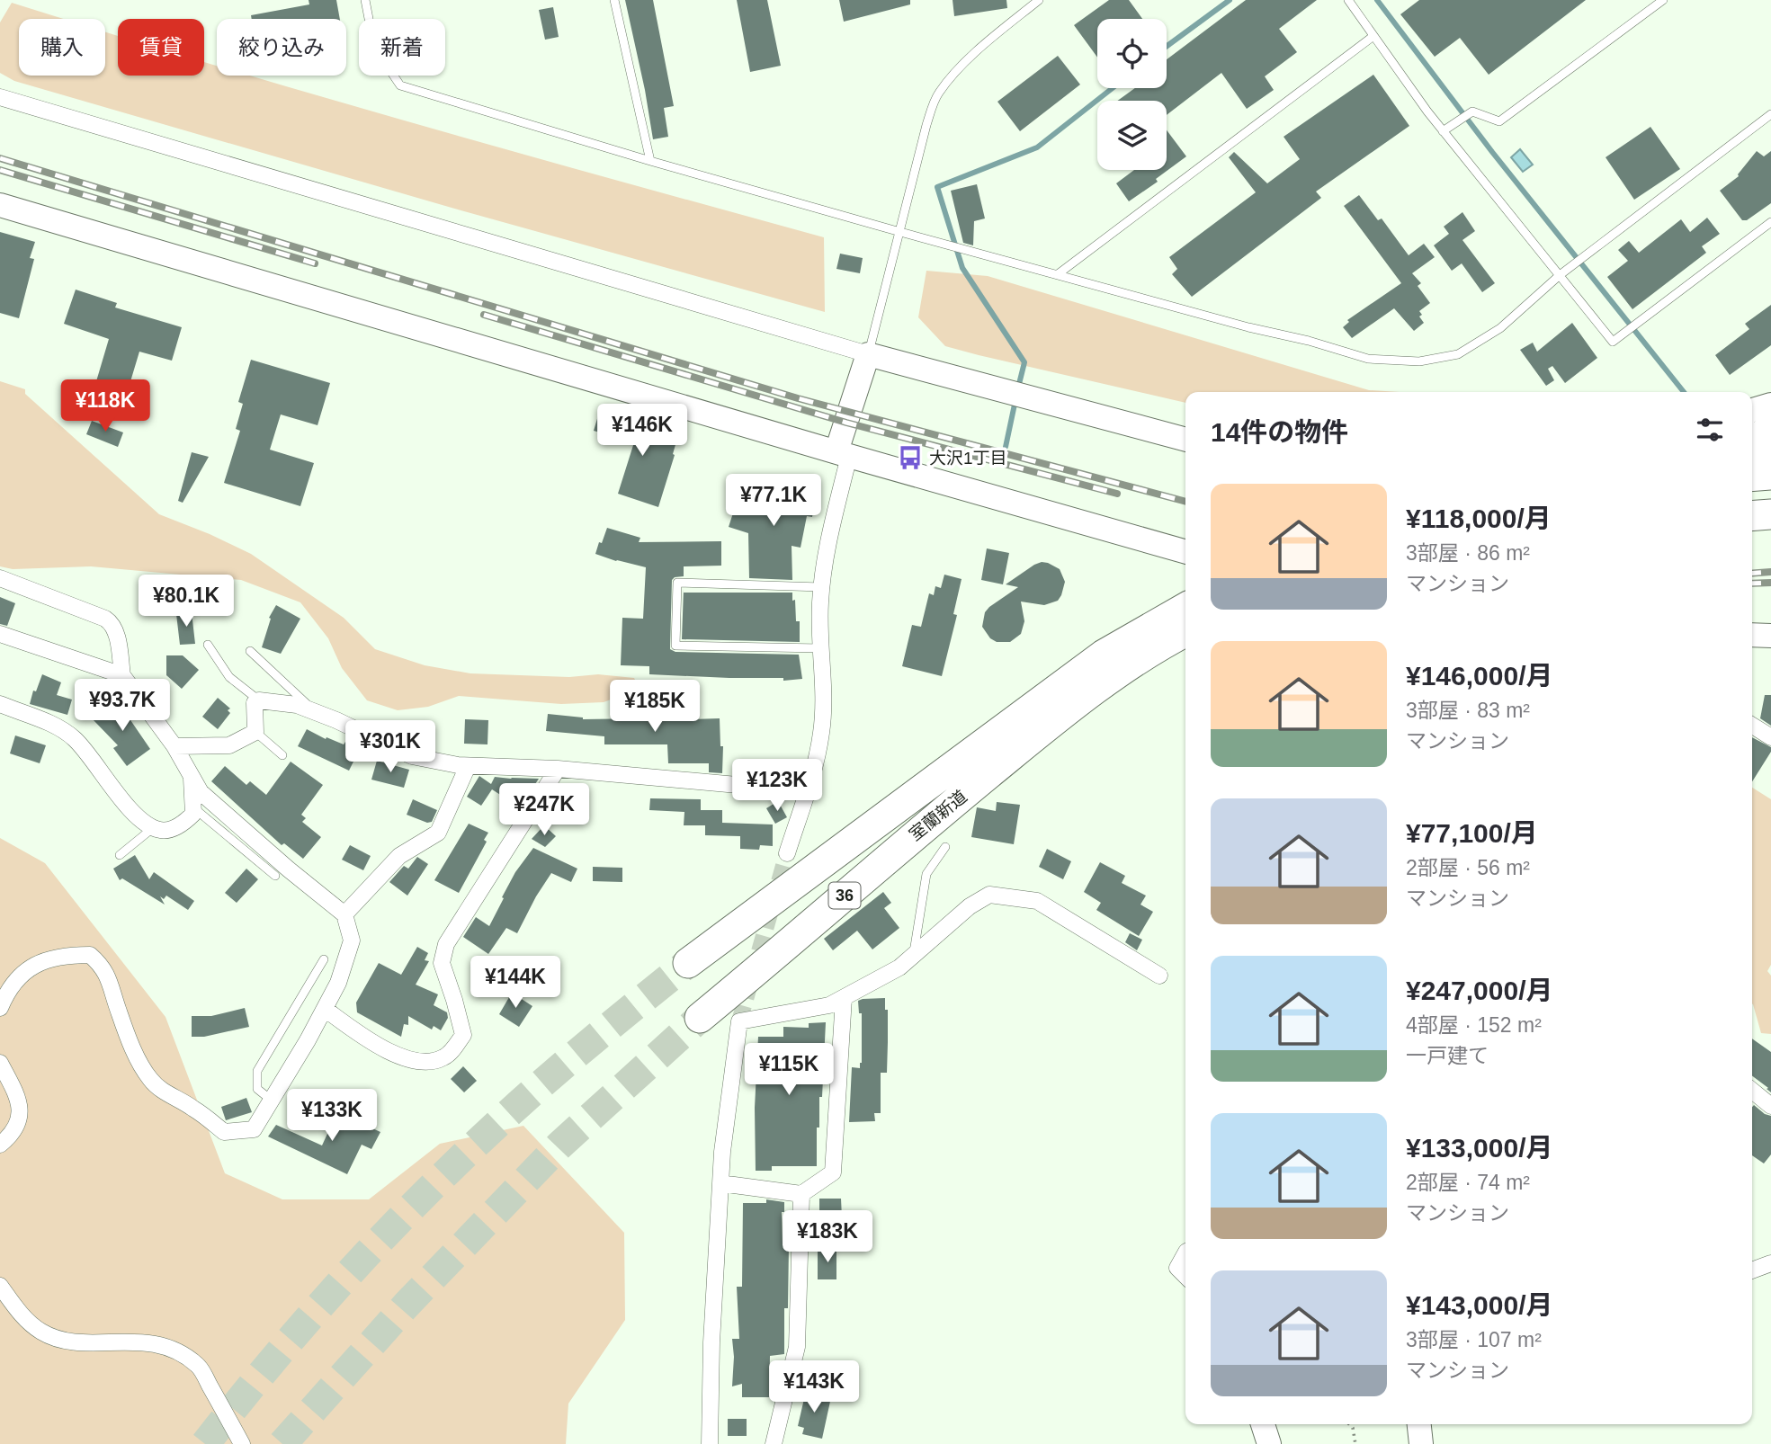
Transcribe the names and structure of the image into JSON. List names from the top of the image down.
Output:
{
  "streets": {
    "highway": ["室蘭新道", "36"]
  },
  "places": {
    "bus stop": ["大沢1丁目"]
  },
  "page": {
    "chip": [
      "購入",
      "賃貸",
      "絞り込み",
      "新着"
    ],
    "price": [
      "¥118K",
      "¥146K",
      "¥77.1K",
      "¥80.1K",
      "¥93.7K",
      "¥185K",
      "¥301K",
      "¥123K",
      "¥247K",
      "¥144K",
      "¥115K",
      "¥133K",
      "¥183K",
      "¥143K"
    ],
    "heading": "14件の物件",
    "list": [
      {
        "name": "¥118,000/月",
        "note": "3部屋 · 86 m² · マンション"
      },
      {
        "name": "¥146,000/月",
        "note": "3部屋 · 83 m² · マンション"
      },
      {
        "name": "¥77,100/月",
        "note": "2部屋 · 56 m² · マンション"
      },
      {
        "name": "¥247,000/月",
        "note": "4部屋 · 152 m² · 一戸建て"
      },
      {
        "name": "¥133,000/月",
        "note": "2部屋 · 74 m² · マンション"
      },
      {
        "name": "¥143,000/月",
        "note": "3部屋 · 107 m² · マンション"
      }
    ]
  }
}
